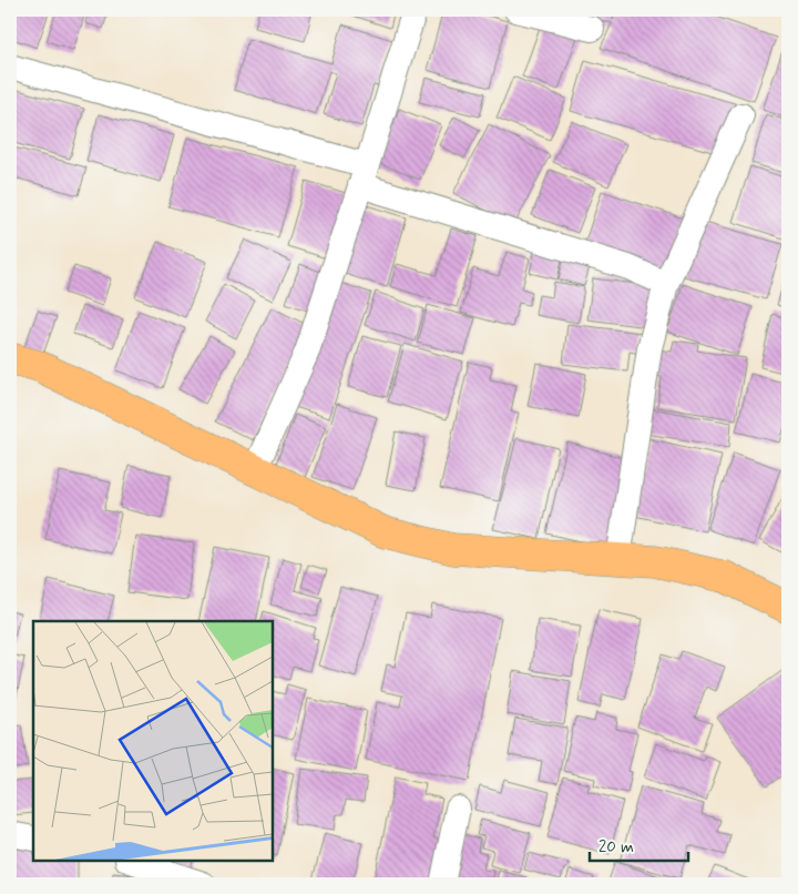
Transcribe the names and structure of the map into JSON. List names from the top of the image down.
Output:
{
  "scale_bar": "20 m"
}
